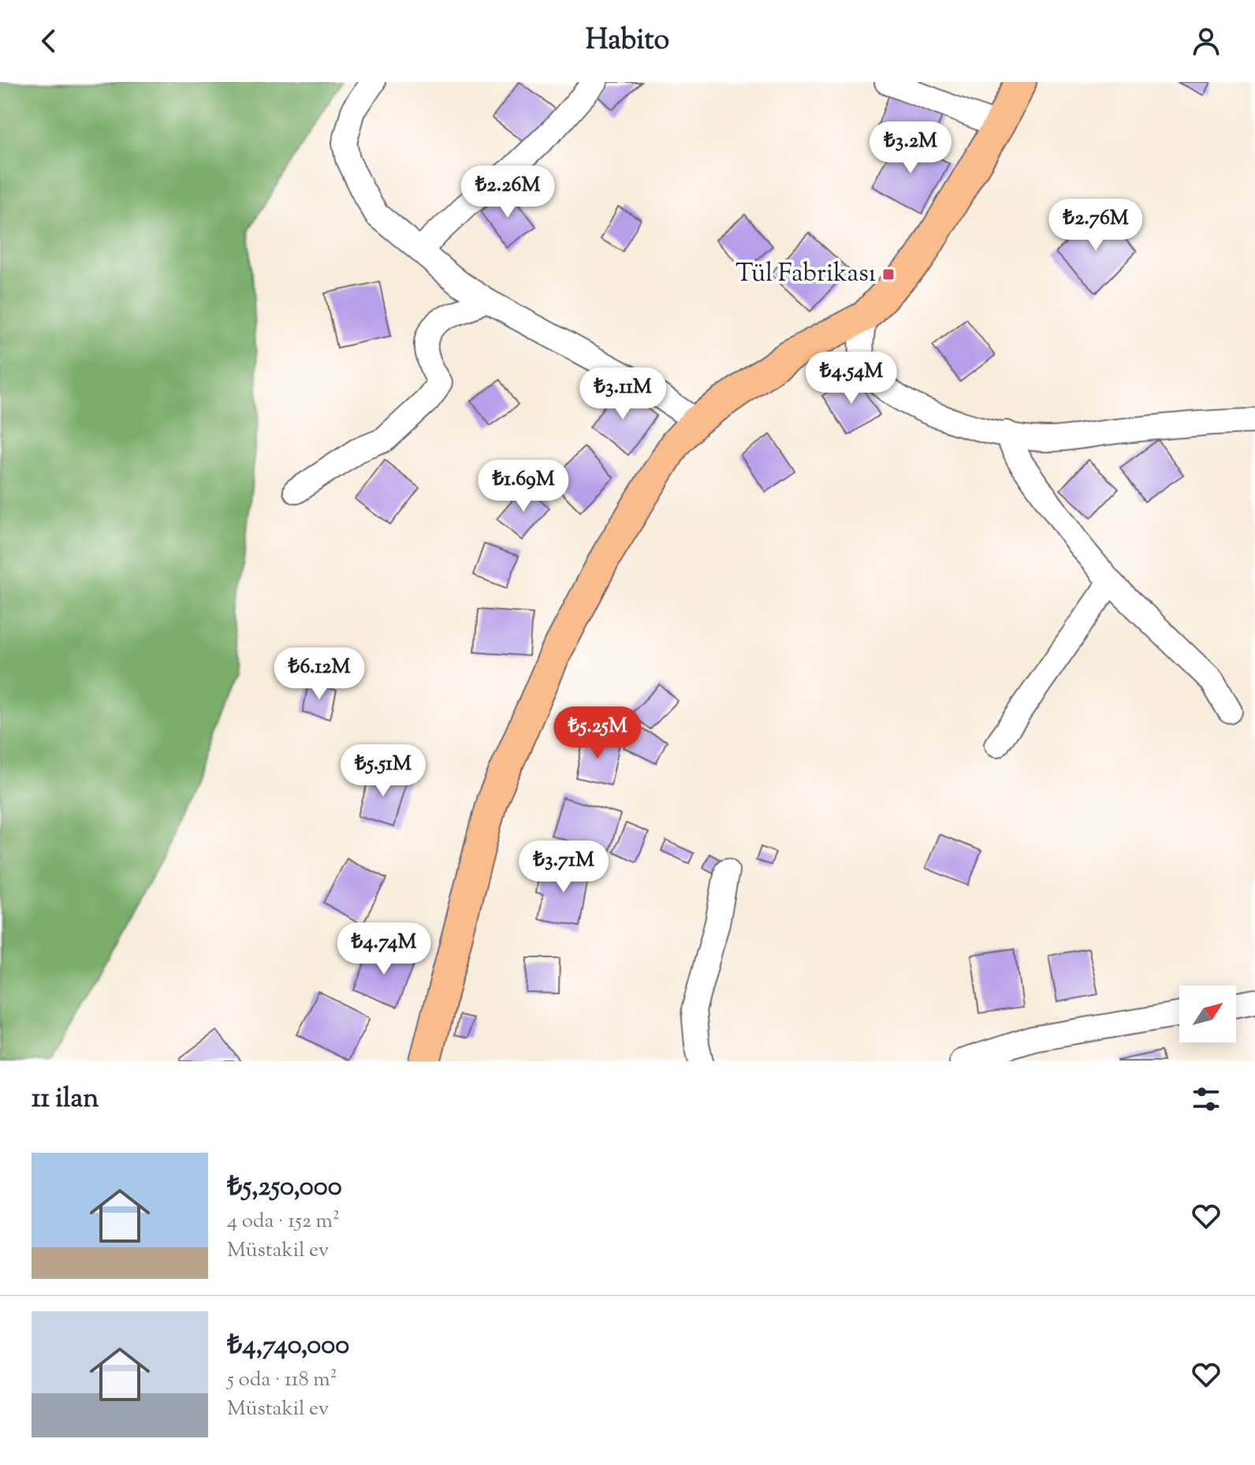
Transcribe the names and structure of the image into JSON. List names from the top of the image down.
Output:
{
  "places": {
    "transit": ["Tül Fabrikası"]
  },
  "north": "top right",
  "page": {
    "header": "Habito",
    "price": [
      "₺3.2M",
      "₺2.26M",
      "₺2.76M",
      "₺4.54M",
      "₺3.11M",
      "₺1.69M",
      "₺6.12M",
      "₺5.25M",
      "₺5.51M",
      "₺3.71M",
      "₺4.74M"
    ],
    "heading": "11 ilan",
    "list": [
      {
        "name": "₺5,250,000",
        "note": "4 oda · 152 m² · Müstakil ev"
      },
      {
        "name": "₺4,740,000",
        "note": "5 oda · 118 m² · Müstakil ev"
      }
    ]
  }
}
